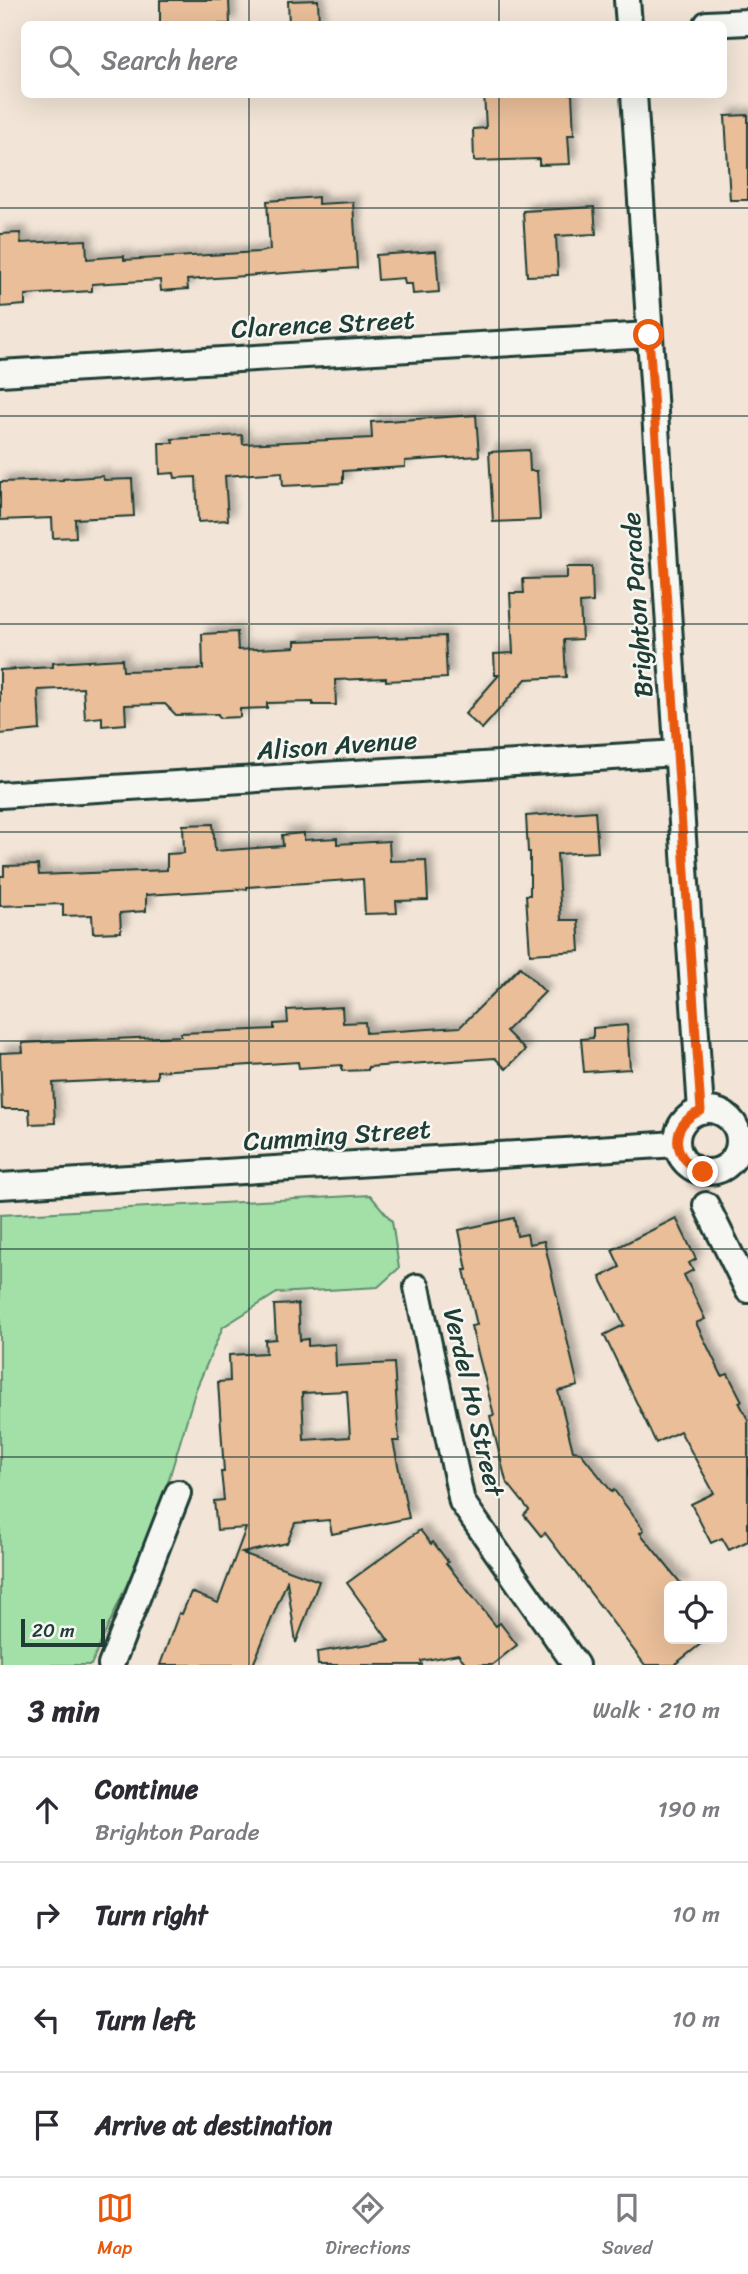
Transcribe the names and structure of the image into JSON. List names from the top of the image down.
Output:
{
  "streets": {
    "street": [
      "Clarence Street",
      "Brighton Parade",
      "Alison Avenue",
      "Cumming Street",
      "Verdel Ho Street"
    ]
  },
  "crossings": [
    ["Clarence Street", "Brighton Parade"],
    ["Brighton Parade", "Alison Avenue"],
    ["Brighton Parade", "Cumming Street"]
  ],
  "scale_bar": "20 m",
  "page": {
    "search": "Search here",
    "scale": "20 m",
    "heading": ["3 min", "Walk · 210 m"],
    "list": [
      ["Continue", "Brighton Parade", "190 m"],
      ["Turn right", "10 m"],
      ["Turn left", "10 m"],
      "Arrive at destination"
    ],
    "nav": ["Map", "Directions", "Saved"]
  }
}
